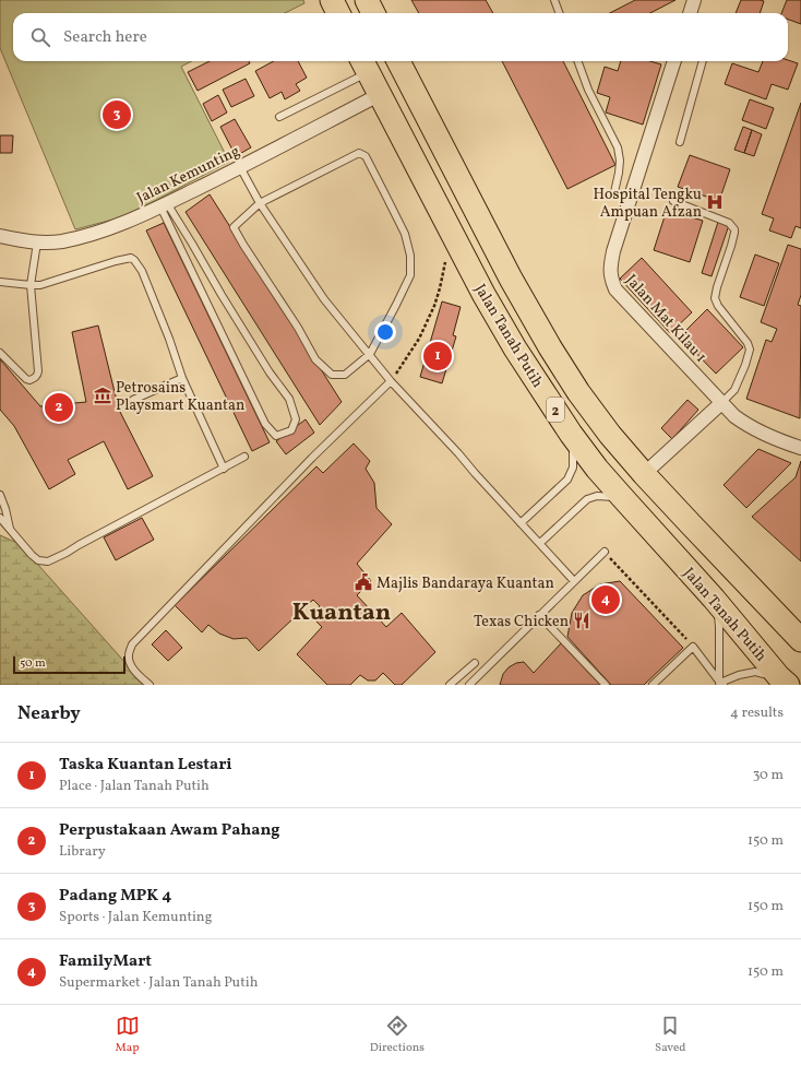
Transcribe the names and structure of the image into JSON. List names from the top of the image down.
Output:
{
  "streets": {
    "highway": ["Jalan Tanah Putih", "2"],
    "street": ["Jalan Kemunting", "Jalan Mat Kilau 1"]
  },
  "crossings": [
    ["Jalan Kemunting", "Jalan Tanah Putih"]
  ],
  "districts": ["Kuantan"],
  "places": {
    "hospital": ["Hospital Tengku Ampuan Afzan"],
    "museum": ["Petrosains Playsmart Kuantan"],
    "public building": ["Majlis Bandaraya Kuantan"],
    "restaurant": ["Texas Chicken"]
  },
  "scale_bar": "50 m",
  "page": {
    "search": "Search here",
    "pins": [
      "3",
      "1",
      "2",
      "4"
    ],
    "scale": "50 m",
    "heading": ["Nearby", "4 results"],
    "list": [
      {
        "mark": "1",
        "name": "Taska Kuantan Lestari",
        "note": "Place · Jalan Tanah Putih",
        "value": "30 m"
      },
      {
        "mark": "2",
        "name": "Perpustakaan Awam Pahang",
        "note": "Library",
        "value": "150 m"
      },
      {
        "mark": "3",
        "name": "Padang MPK 4",
        "note": "Sports · Jalan Kemunting",
        "value": "150 m"
      },
      {
        "mark": "4",
        "name": "FamilyMart",
        "note": "Supermarket · Jalan Tanah Putih",
        "value": "150 m"
      }
    ],
    "nav": ["Map", "Directions", "Saved"]
  }
}
